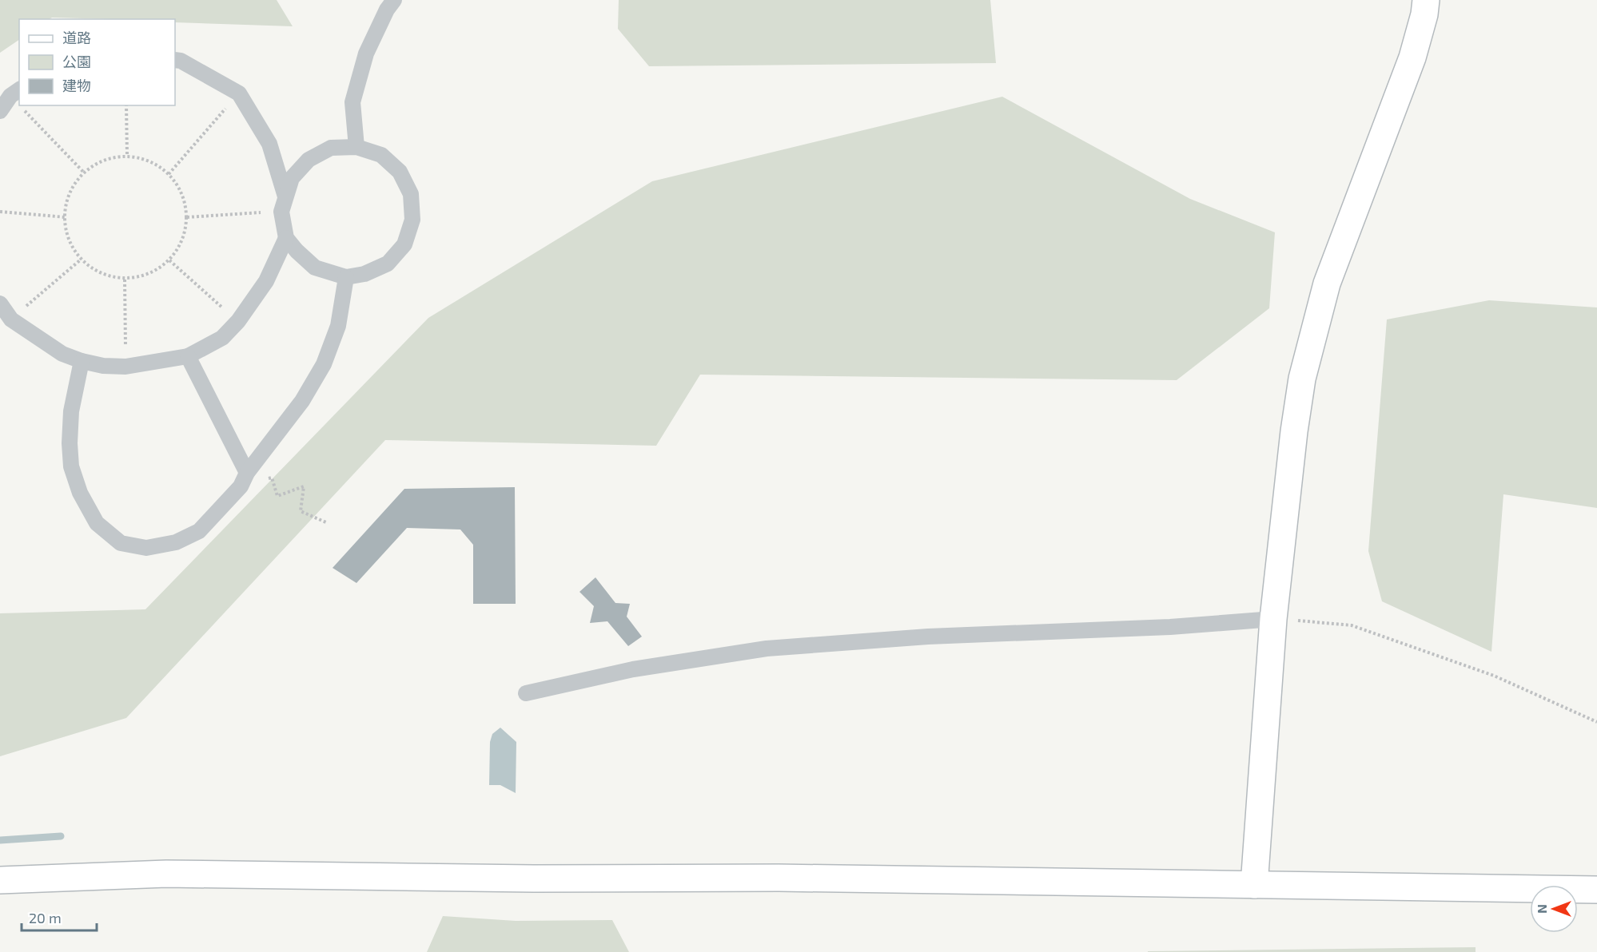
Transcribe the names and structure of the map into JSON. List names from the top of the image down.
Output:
{
  "legend": ["道路", "公園", "建物"],
  "scale_bar": "20 m",
  "north": "left"
}
